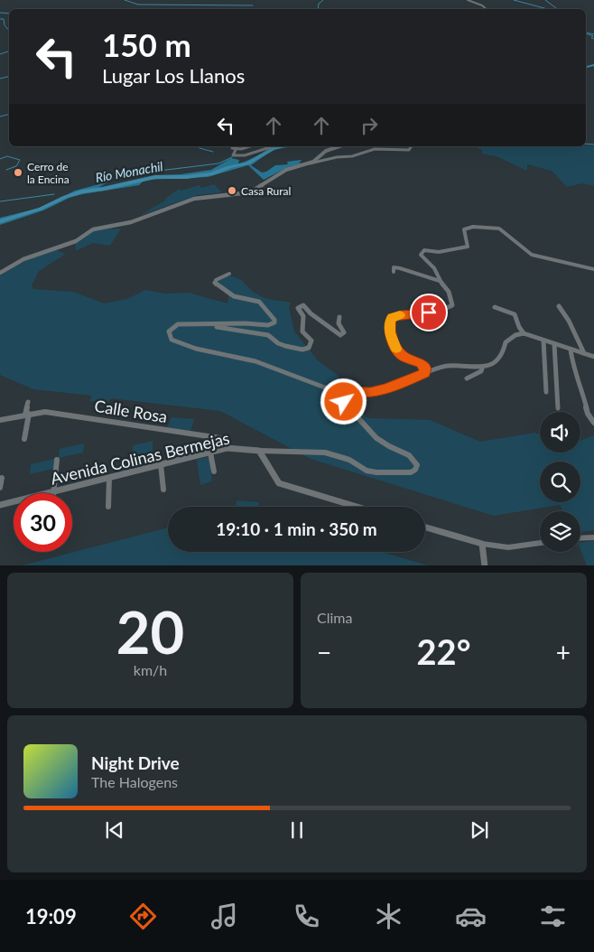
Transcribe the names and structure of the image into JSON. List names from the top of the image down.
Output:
{
  "streets": {
    "street": ["Calle Rosa", "Avenida Colinas Bermejas"]
  },
  "crossings": [
    ["Calle Rosa", "Avenida Colinas Bermejas"]
  ],
  "water": ["Río Monachil"],
  "places": ["Cerro de la Encina", "Casa Rural"],
  "page": {
    "turn": ["150 m", "Lugar Los Llanos"],
    "limit": "30",
    "trip": "19:10 · 1 min · 350 m",
    "tile": [
      ["20", "km/h"],
      "Clima"
    ],
    "heat": ["−", "22°", "+"],
    "song": ["Night Drive", "The Halogens"],
    "tabs": "19:09"
  }
}
